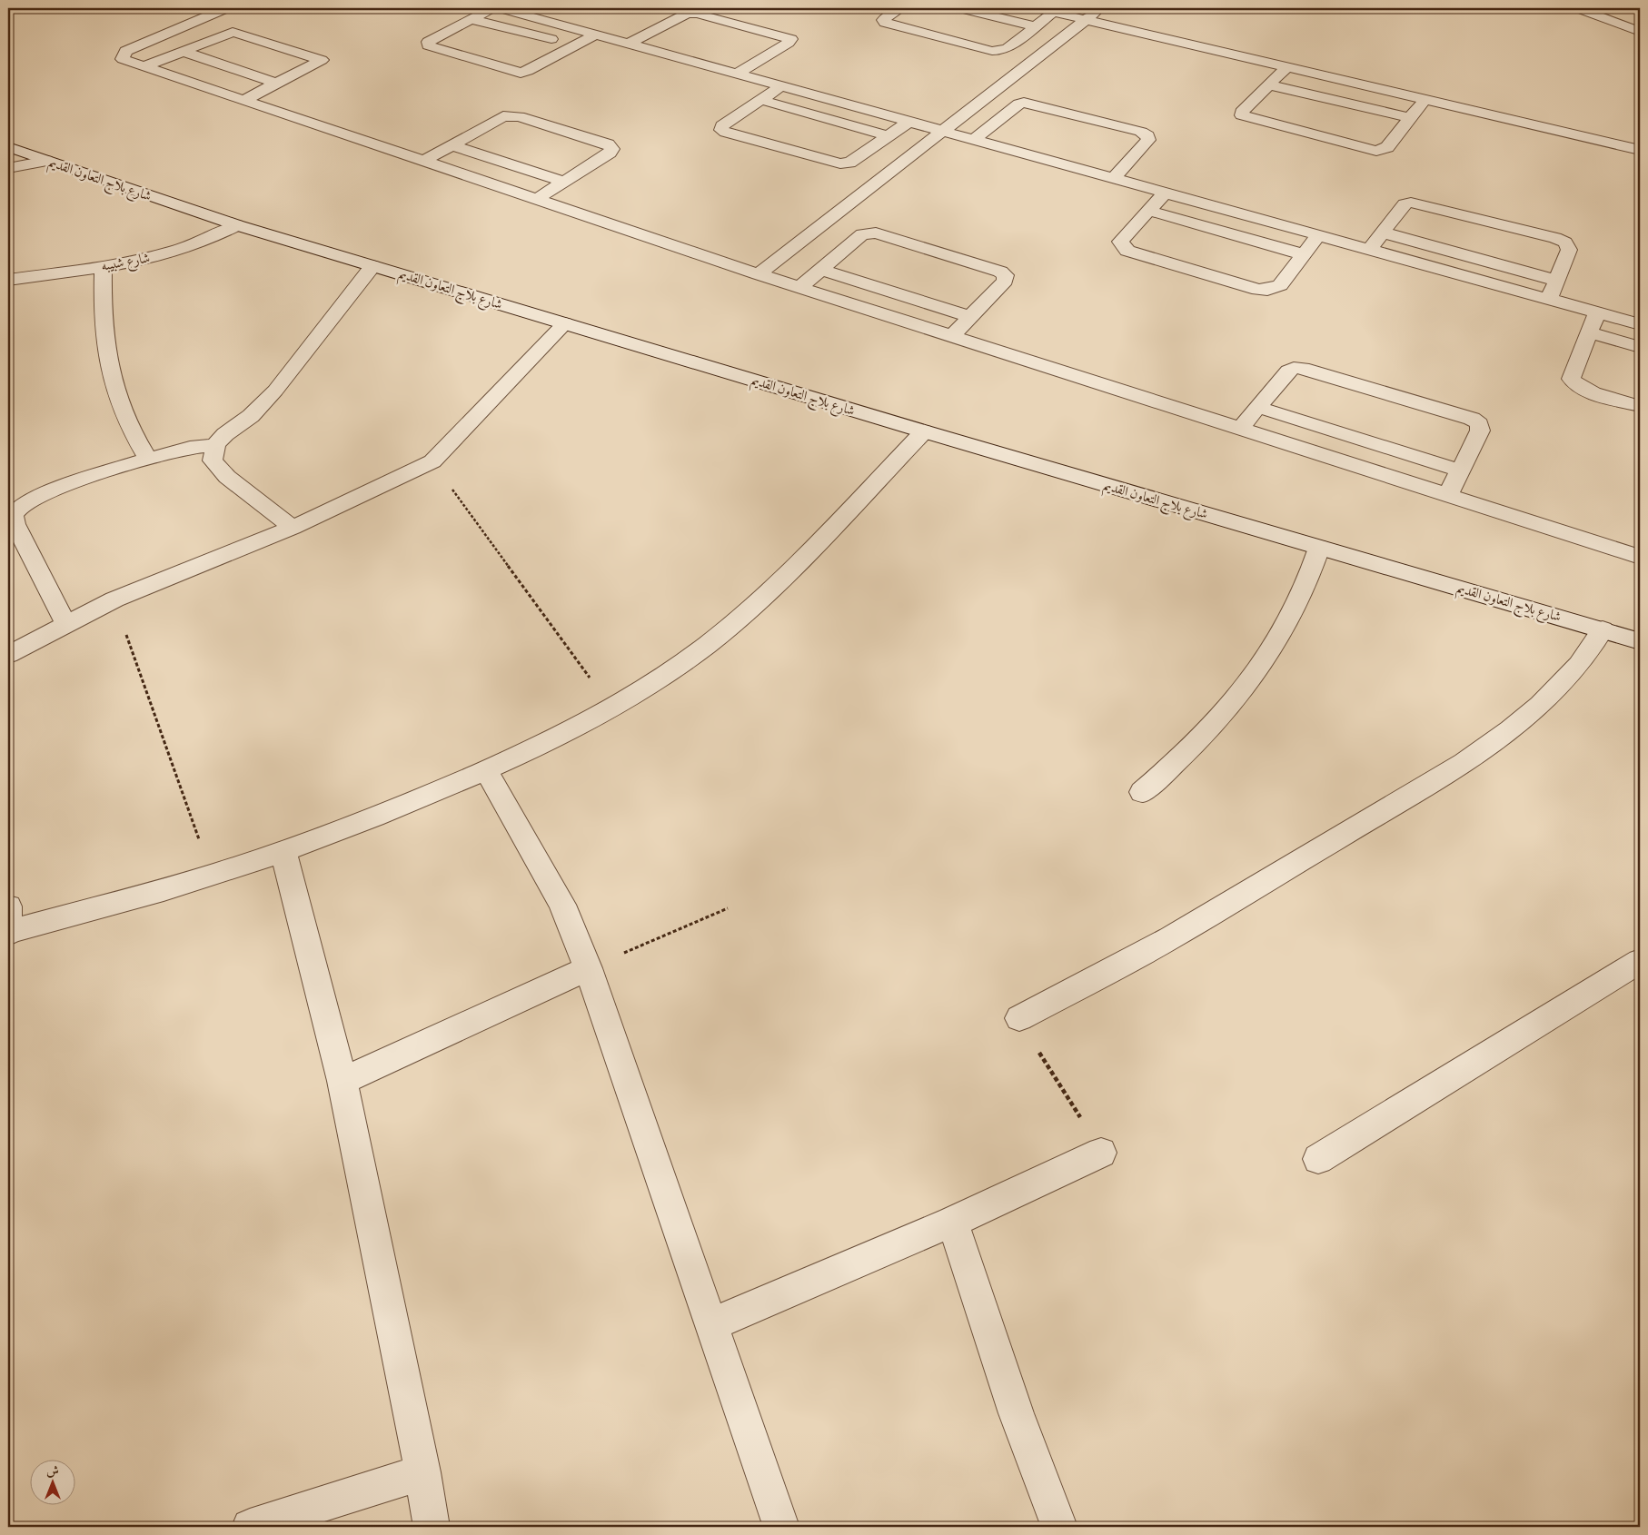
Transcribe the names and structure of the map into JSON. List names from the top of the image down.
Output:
{
  "streets": {
    "street": ["شارع بلاج التعاون القديم", "شارع شبيبه"]
  },
  "crossings": [
    ["شارع بلاج التعاون القديم", "شارع شبيبه"]
  ],
  "north": "top"
}
